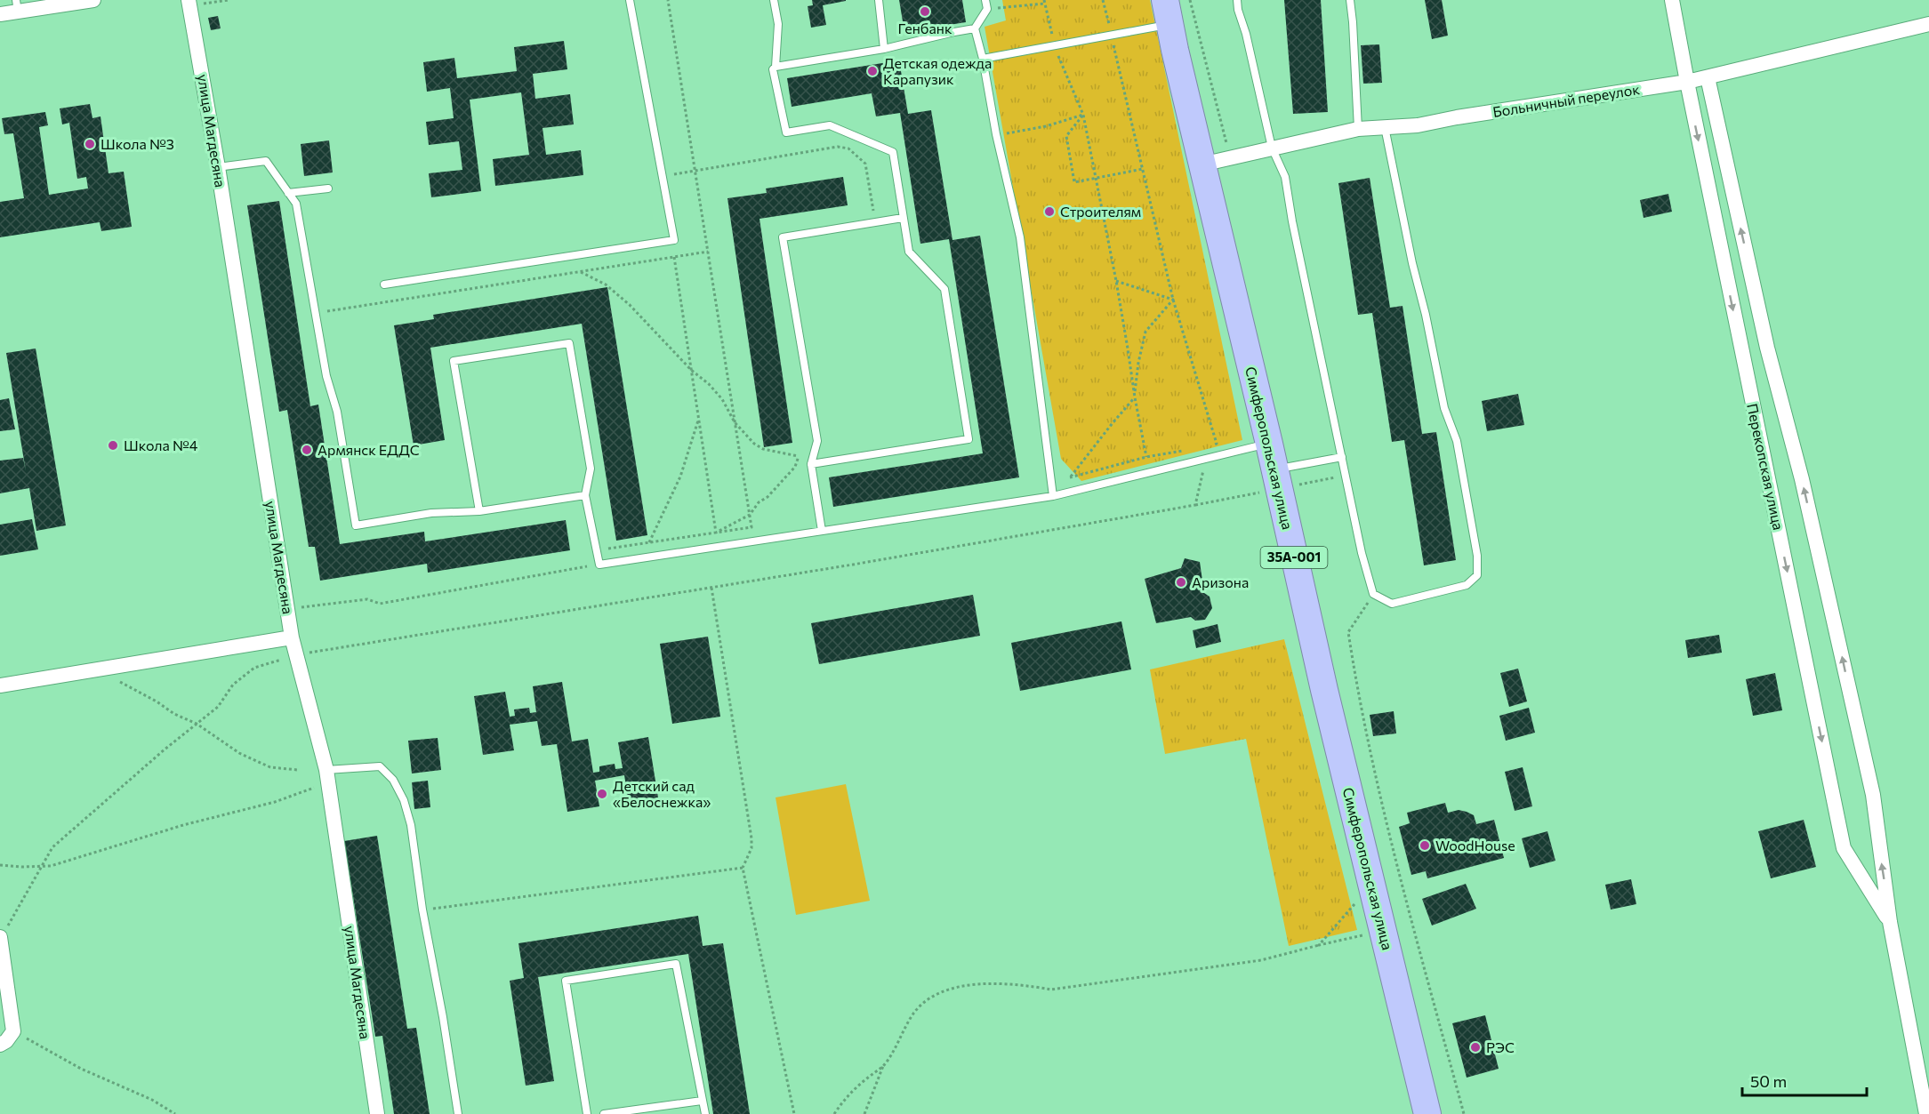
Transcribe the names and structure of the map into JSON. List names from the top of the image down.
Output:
{
  "streets": {
    "highway": ["Симферопольская улица", "35А-001"],
    "street": ["Больничный переулок", "улица Магдесяна", "Перекопская улица"]
  },
  "crossings": [
    ["Больничный переулок", "Симферопольская улица"],
    ["Больничный переулок", "Перекопская улица"]
  ],
  "places": [
    "Генбанк",
    "Детская одежда Карапузик",
    "Школа №3",
    "Строителям",
    "Школа №4",
    "Армянск ЕДДС",
    "Аризона",
    "Детский сад «Белоснежка»",
    "WoodHouse",
    "РЭС"
  ],
  "scale_bar": "50 m"
}
